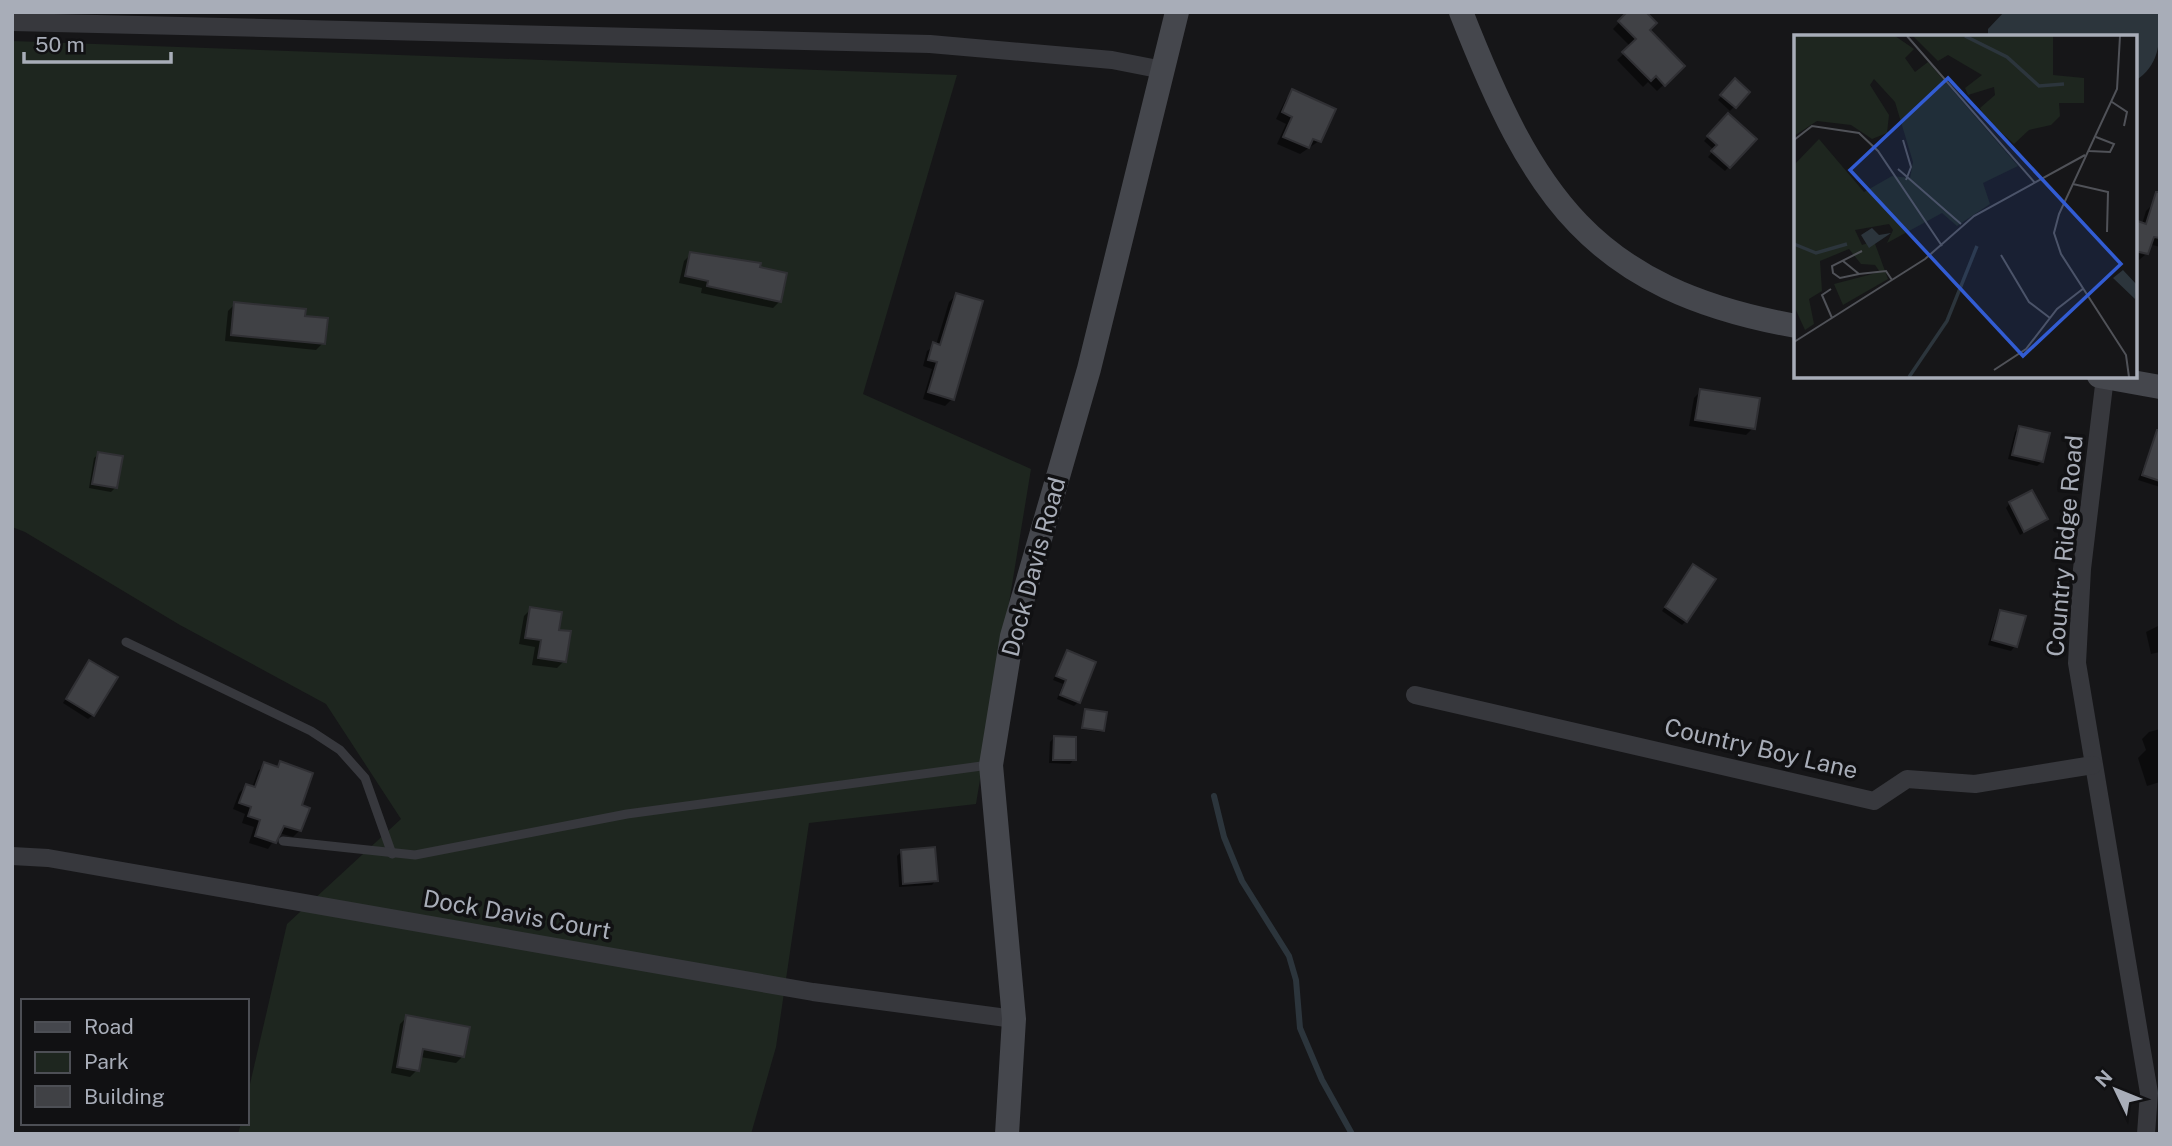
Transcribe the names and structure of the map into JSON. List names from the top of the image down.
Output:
{
  "streets": {
    "street": [
      "Country Ridge Road",
      "Dock Davis Road",
      "Country Boy Lane",
      "Dock Davis Court"
    ]
  },
  "crossings": [
    ["Country Ridge Road", "Country Boy Lane"],
    ["Dock Davis Road", "Dock Davis Court"]
  ],
  "legend": ["Road", "Park", "Building"],
  "scale_bar": "50 m",
  "north": "top left"
}
